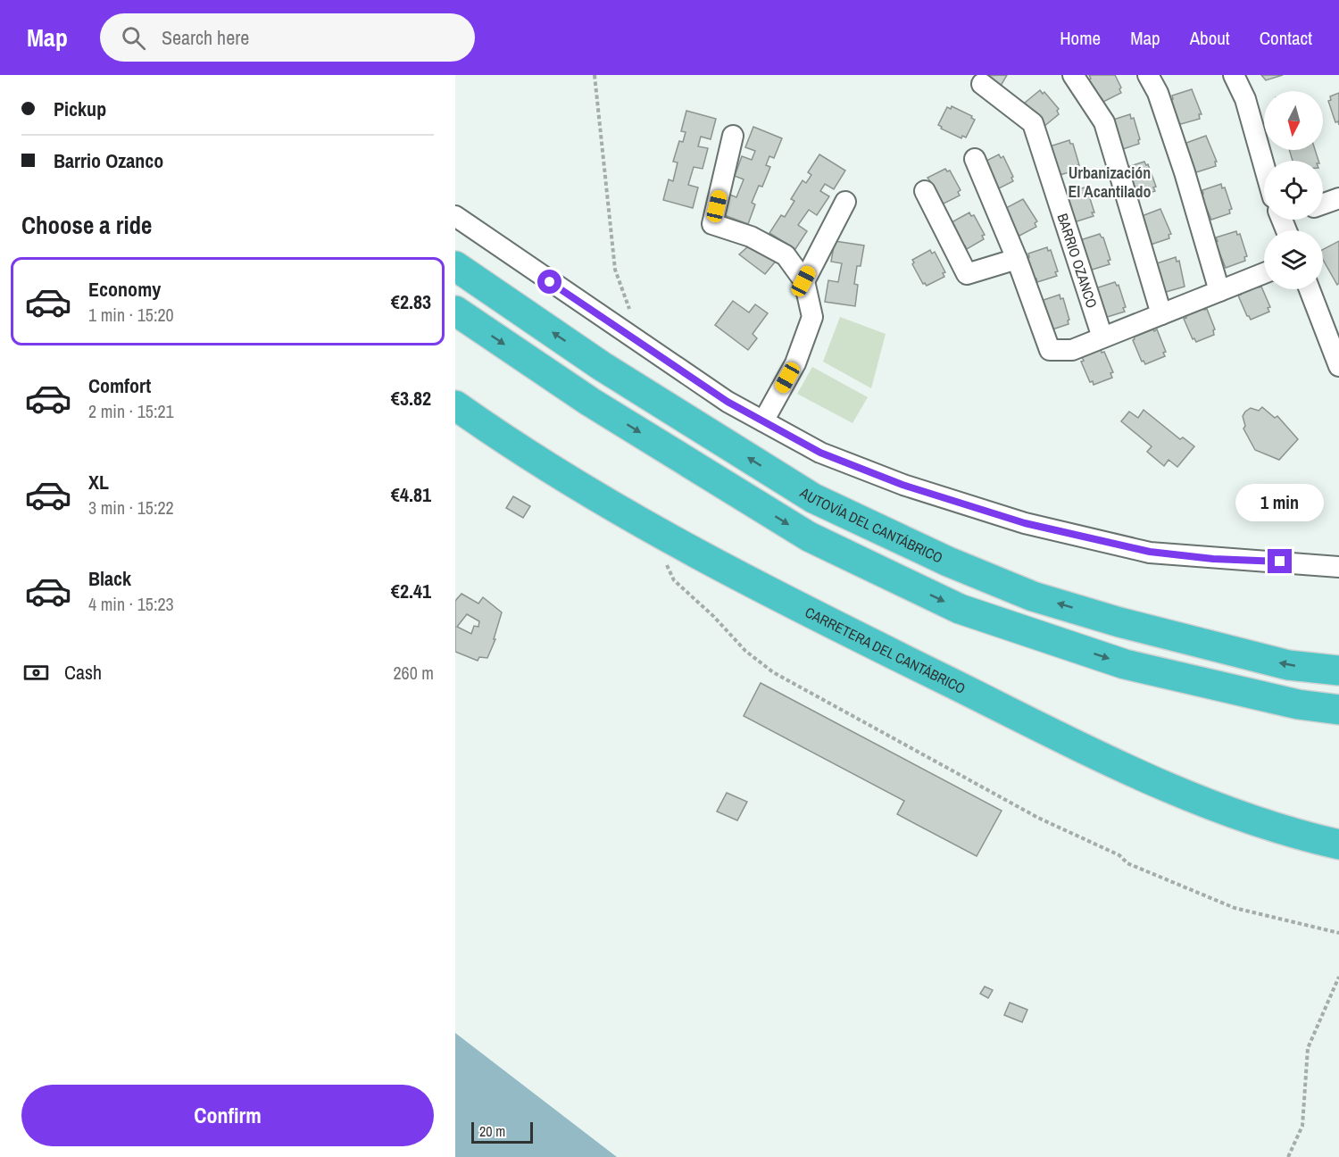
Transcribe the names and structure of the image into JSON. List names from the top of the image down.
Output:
{
  "streets": {
    "highway": ["AUTOVÍA DEL CANTÁBRICO", "CARRETERA DEL CANTÁBRICO"],
    "street": ["BARRIO OZANCO"]
  },
  "districts": ["Urbanización El Acantilado"],
  "scale_bar": "20 m",
  "north": "bottom",
  "page": {
    "header": "Map",
    "search": "Search here",
    "nav": [
      "Home",
      "Map",
      "About",
      "Contact"
    ],
    "banner": ["Pickup", "Barrio Ozanco"],
    "heading": "Choose a ride",
    "list": [
      {
        "name": "Economy",
        "note": "1 min · 15:20",
        "value": "€2.83"
      },
      {
        "name": "Comfort",
        "note": "2 min · 15:21",
        "value": "€3.82"
      },
      {
        "name": "XL",
        "note": "3 min · 15:22",
        "value": "€4.81"
      },
      {
        "name": "Black",
        "note": "4 min · 15:23",
        "value": "€2.41"
      }
    ],
    "bubble": "1 min",
    "pay": ["Cash", "260 m"],
    "buttons": "Confirm",
    "scale": "20 m"
  }
}
